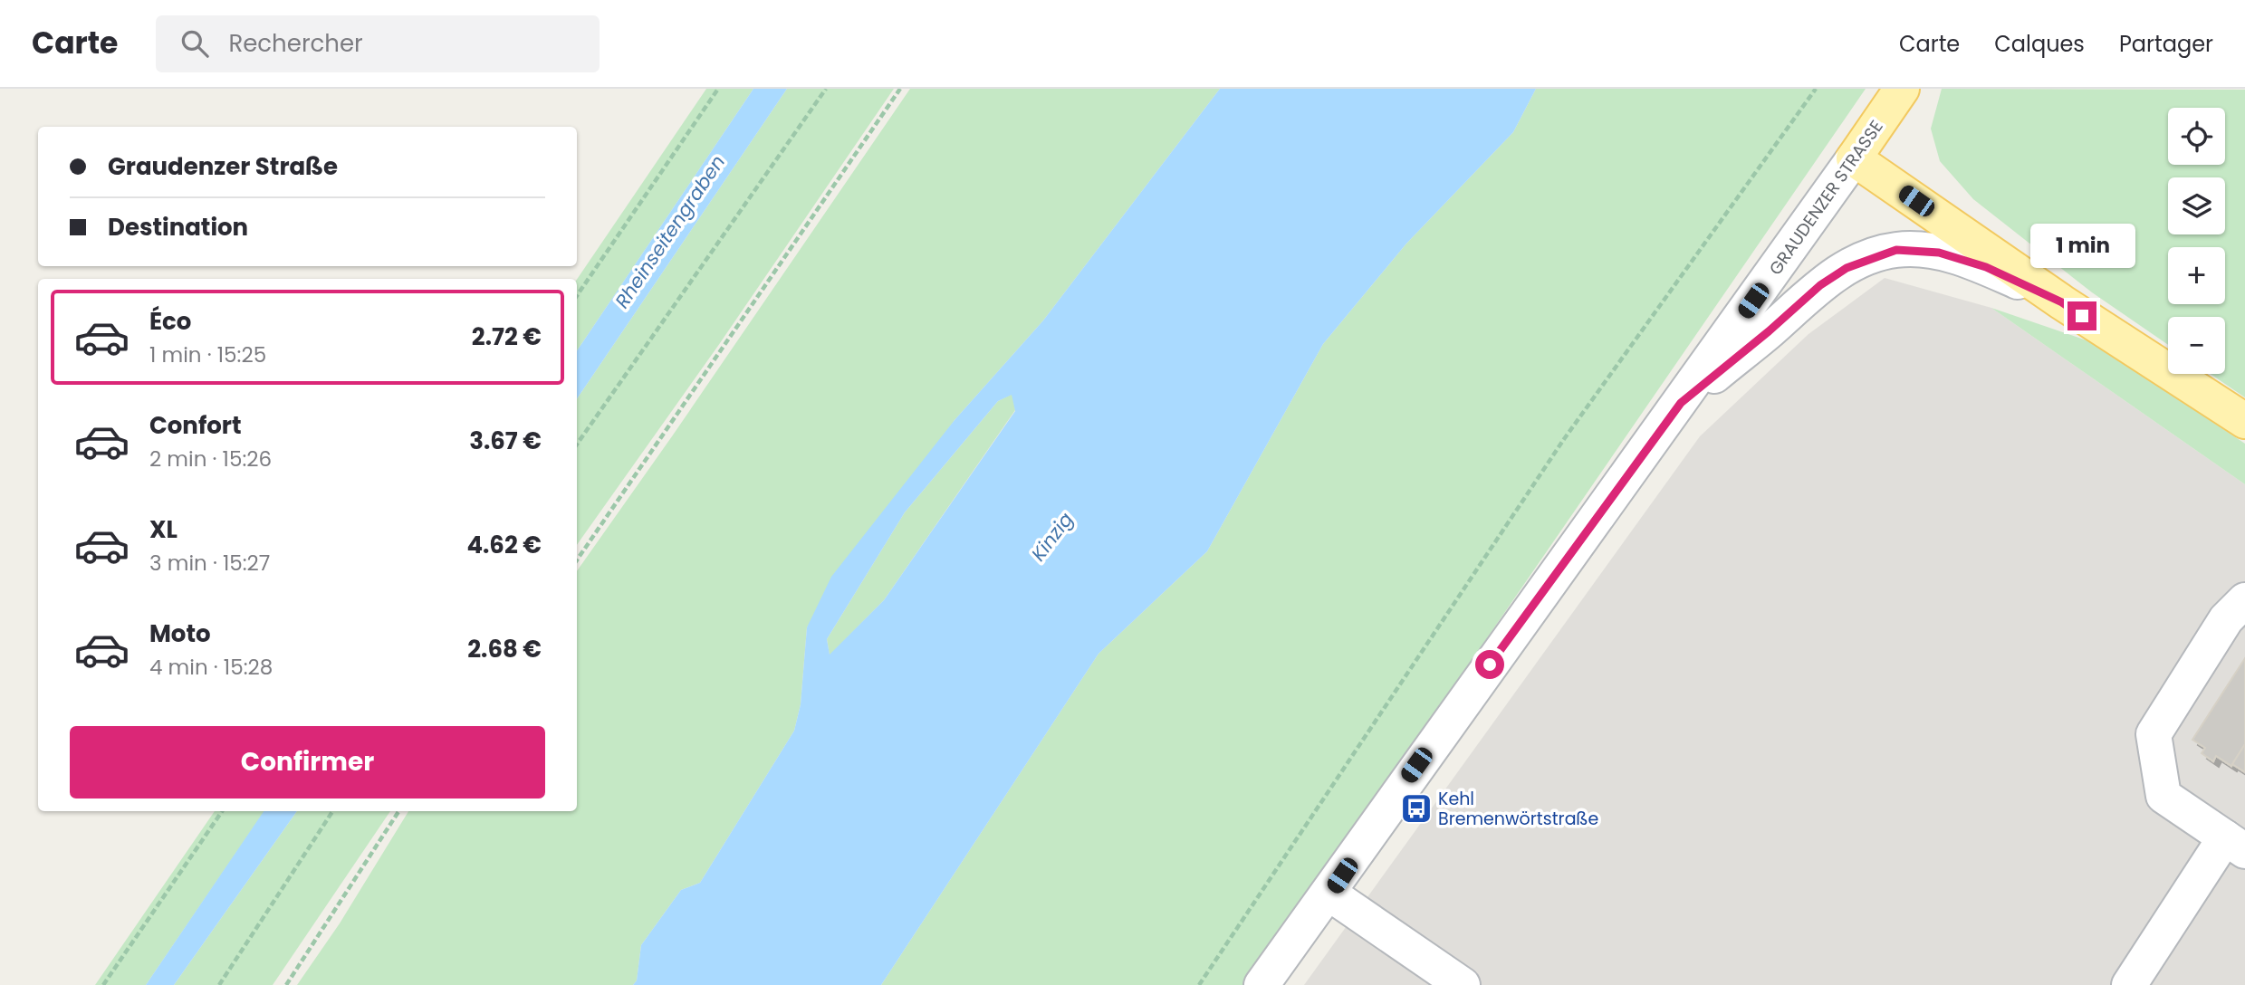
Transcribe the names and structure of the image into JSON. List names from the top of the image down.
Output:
{
  "streets": {
    "main road": ["GRAUDENZER STRASSE"]
  },
  "water": ["Rheinseitengraben", "Kinzig"],
  "places": {
    "bus stop": ["Kehl Bremenwörtstraße"]
  },
  "page": {
    "header": "Carte",
    "search": "Rechercher",
    "nav": ["Carte", "Calques", "Partager"],
    "map_buttons": ["+", "−"],
    "banner": ["Graudenzer Straße", "Destination"],
    "bubble": "1 min",
    "list": [
      {
        "name": "Éco",
        "note": "1 min · 15:25",
        "value": "2.72 €"
      },
      {
        "name": "Confort",
        "note": "2 min · 15:26",
        "value": "3.67 €"
      },
      {
        "name": "XL",
        "note": "3 min · 15:27",
        "value": "4.62 €"
      },
      {
        "name": "Moto",
        "note": "4 min · 15:28",
        "value": "2.68 €"
      }
    ],
    "buttons": "Confirmer"
  }
}
